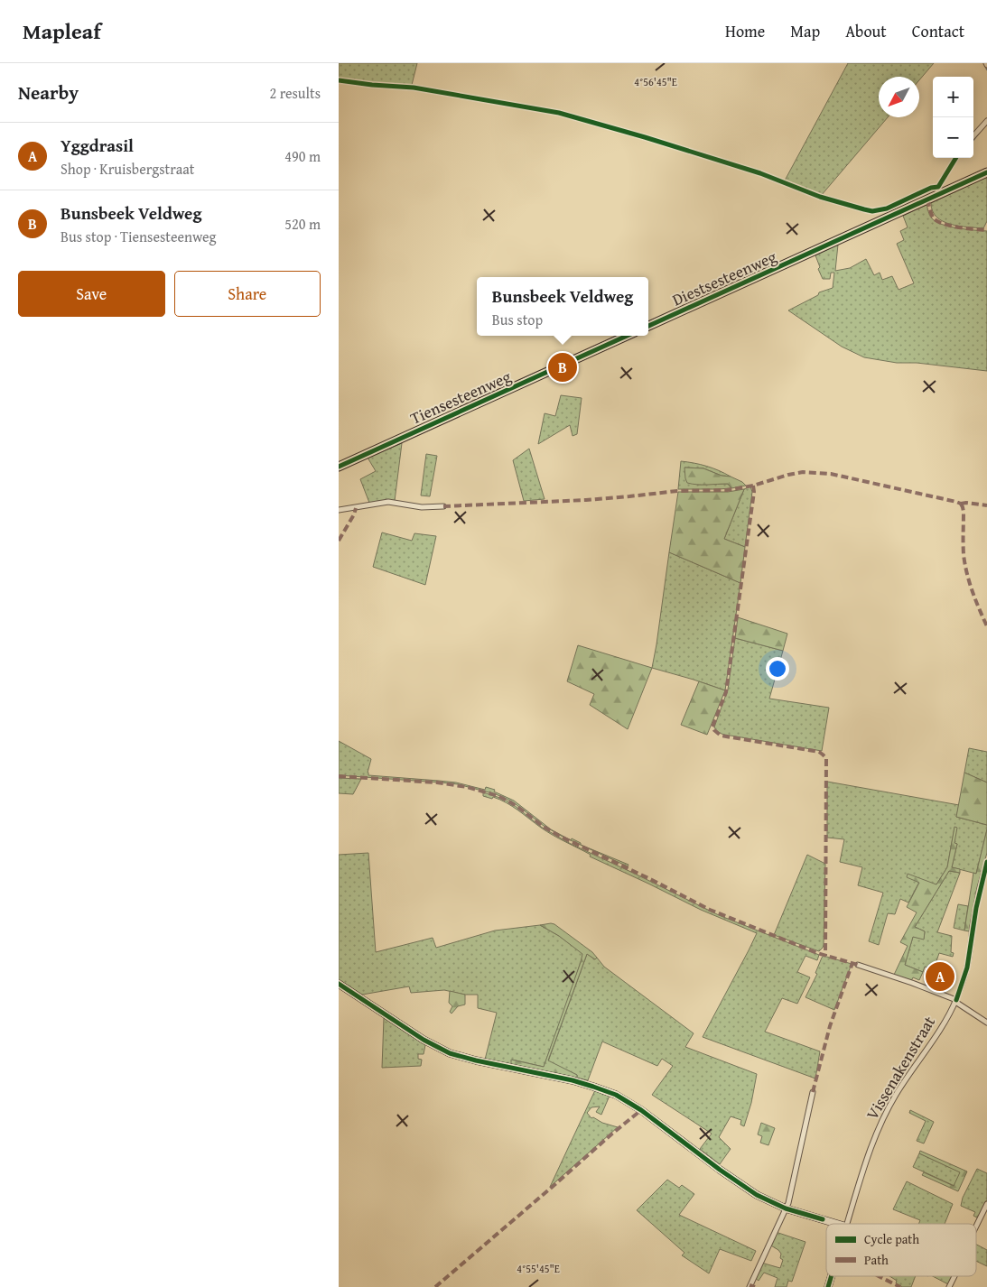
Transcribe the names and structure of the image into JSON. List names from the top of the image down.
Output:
{
  "streets": {
    "main road": ["Diestsesteenweg", "Tiensesteenweg"],
    "street": ["Vissenakenstraat"]
  },
  "legend": ["Cycle path", "Path"],
  "north": "bottom left",
  "page": {
    "header": "Mapleaf",
    "nav": [
      "Home",
      "Map",
      "About",
      "Contact"
    ],
    "heading": ["Nearby", "2 results"],
    "map_buttons": ["+", "−"],
    "list": [
      {
        "mark": "A",
        "name": "Yggdrasil",
        "note": "Shop · Kruisbergstraat",
        "value": "490 m"
      },
      {
        "mark": "B",
        "name": "Bunsbeek Veldweg",
        "note": "Bus stop · Tiensesteenweg",
        "value": "520 m"
      }
    ],
    "buttons": ["Save", "Share"],
    "popup": ["Bunsbeek Veldweg", "Bus stop"],
    "pins": ["B", "A"]
  },
  "coordinates": ["4°56'45\"E", "4°55'45\"E"]
}
